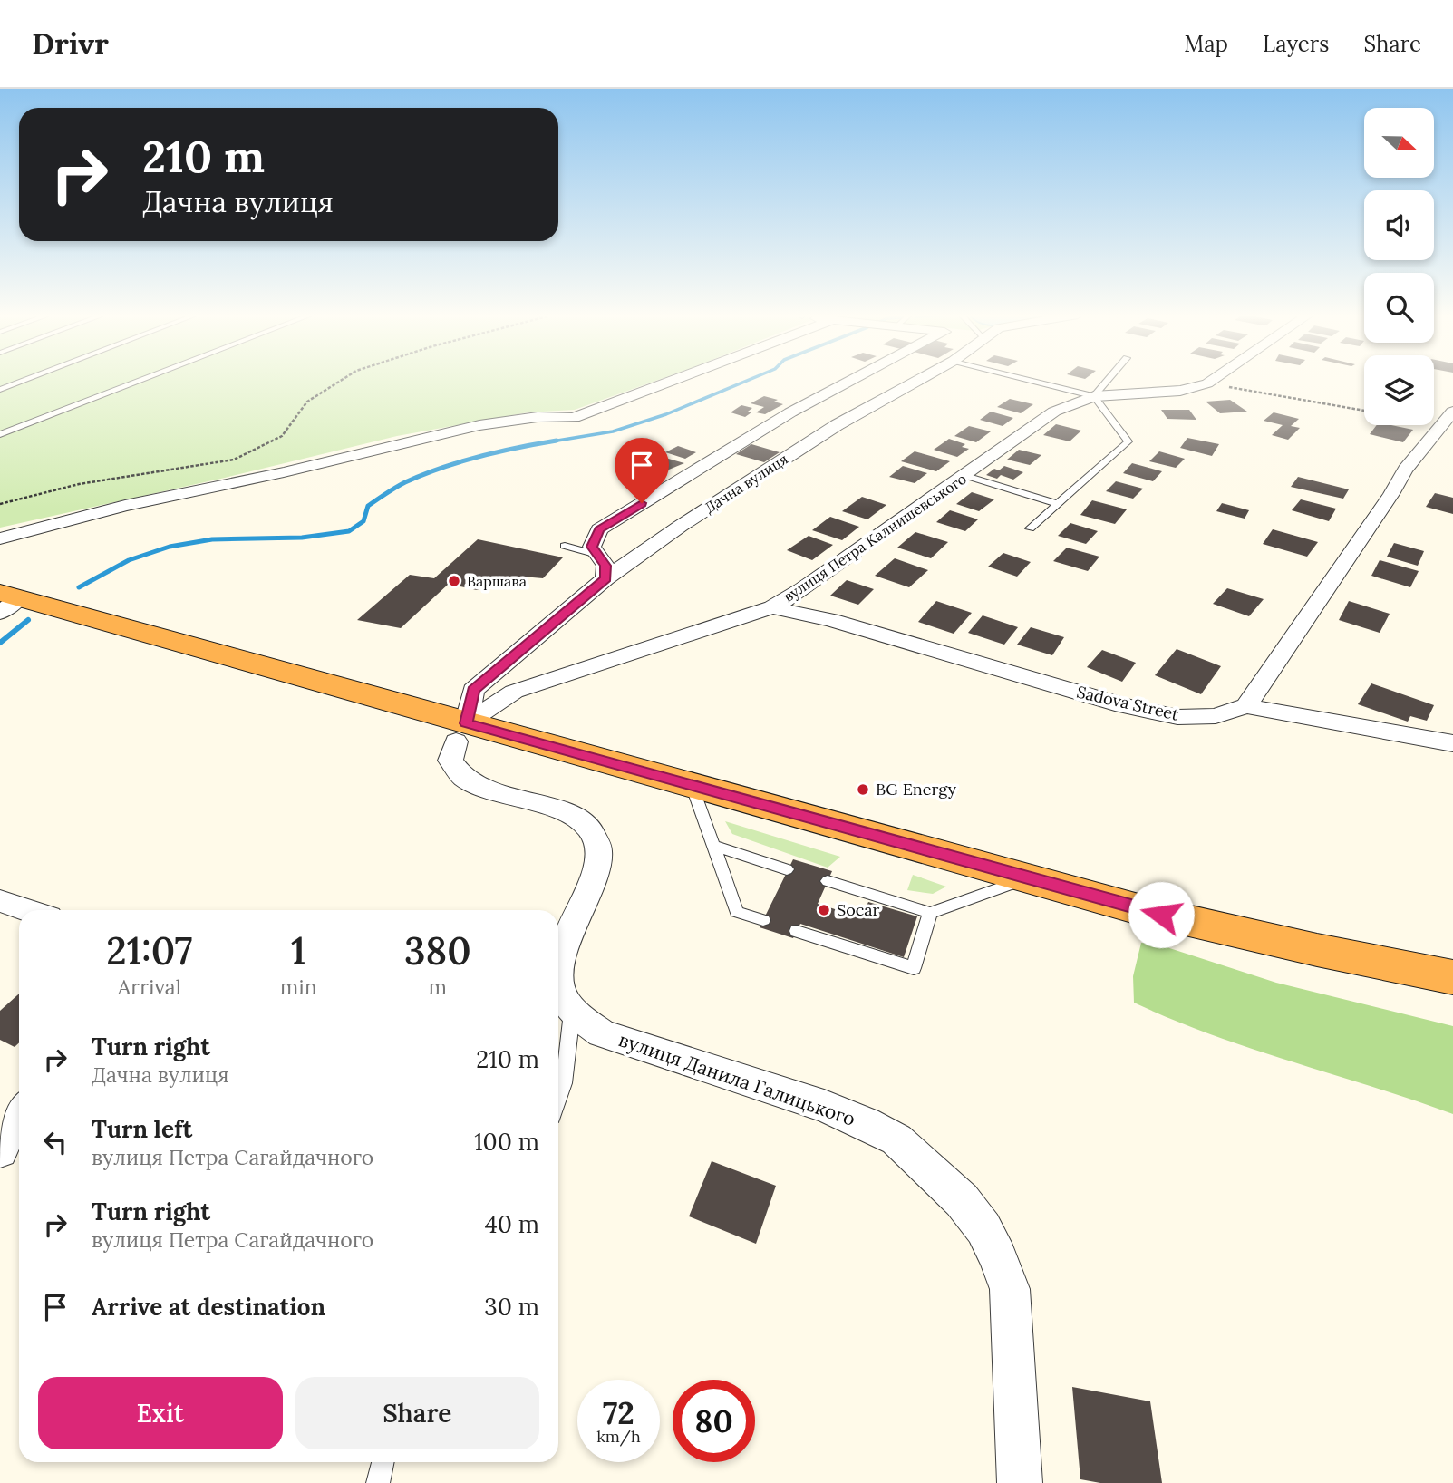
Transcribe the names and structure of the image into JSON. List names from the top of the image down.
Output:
{
  "streets": {
    "street": [
      "Дачна вулиця",
      "вулиця Петра Калнишевського",
      "Sadova Street",
      "вулиця Данила Галицького"
    ]
  },
  "crossings": [
    ["Дачна вулиця", "вулиця Петра Калнишевського"],
    ["Дачна вулиця", "вулиця Данила Галицького"],
    ["вулиця Петра Калнишевського", "Sadova Street"],
    ["вулиця Петра Калнишевського", "вулиця Данила Галицького"]
  ],
  "places": ["Варшава", "BG Energy", "Socar"],
  "north": "right",
  "page": {
    "header": "Drivr",
    "nav": ["Map", "Layers", "Share"],
    "turn": ["210 m", "Дачна вулиця"],
    "eta": [
      "21:07",
      "Arrival",
      "1",
      "min",
      "380",
      "m"
    ],
    "list": [
      {
        "name": "Turn right",
        "note": "Дачна вулиця",
        "value": "210 m"
      },
      {
        "name": "Turn left",
        "note": "вулиця Петра Сагайдачного",
        "value": "100 m"
      },
      {
        "name": "Turn right",
        "note": "вулиця Петра Сагайдачного",
        "value": "40 m"
      },
      {
        "name": "Arrive at destination",
        "value": "30 m"
      }
    ],
    "buttons": ["Exit", "Share"],
    "speed": "72 km/h",
    "limit": "80"
  }
}
